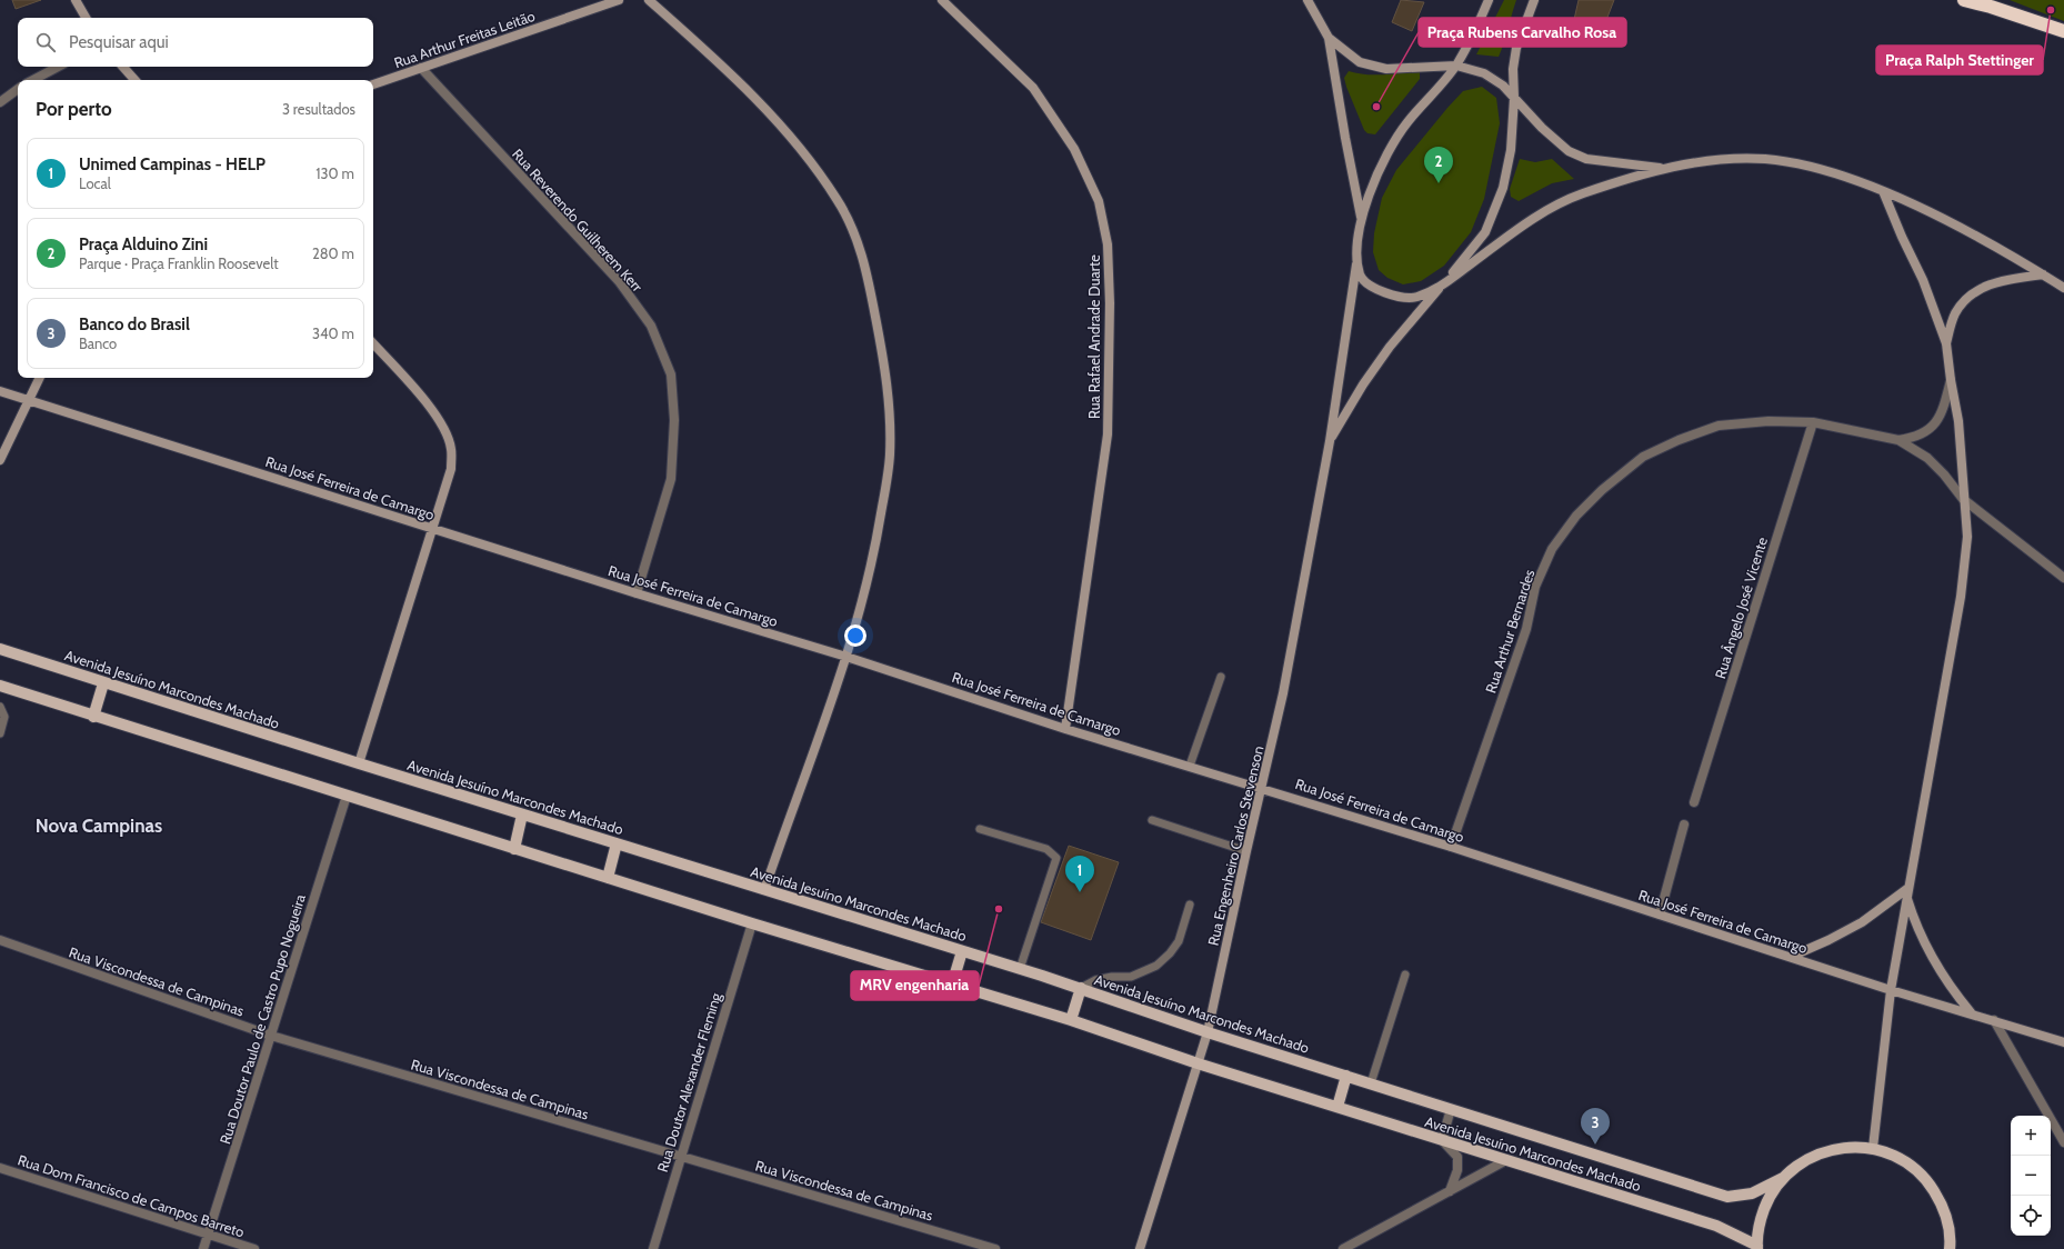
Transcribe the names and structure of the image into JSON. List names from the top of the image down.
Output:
{
  "streets": {
    "main road": ["Avenida Jesuíno Marcondes Machado"],
    "street": [
      "Rua Arthur Freitas Leitão",
      "Rua Reverendo Guilherem Kerr",
      "Rua Rafael Andrade Duarte",
      "Rua José Ferreira de Camargo",
      "Rua Ângelo José Vicente",
      "Rua Arthur Bernardes",
      "Rua Engenheiro Carlos Stevenson",
      "Rua Viscondessa de Campinas",
      "Rua Doutor Paulo de Castro Pupo Nogueira",
      "Rua Doutor Alexander Fleming",
      "Rua Dom Francisco de Campos Barreto"
    ]
  },
  "crossings": [
    ["Rua Arthur Freitas Leitão", "Rua Reverendo Guilherem Kerr"],
    ["Rua Reverendo Guilherem Kerr", "Rua José Ferreira de Camargo"],
    ["Rua Rafael Andrade Duarte", "Rua José Ferreira de Camargo"],
    ["Rua José Ferreira de Camargo", "Rua Arthur Bernardes"],
    ["Rua José Ferreira de Camargo", "Rua Engenheiro Carlos Stevenson"],
    ["Rua Ângelo José Vicente", "Rua Arthur Bernardes"],
    ["Avenida Jesuíno Marcondes Machado", "Rua Engenheiro Carlos Stevenson"],
    ["Avenida Jesuíno Marcondes Machado", "Rua Doutor Paulo de Castro Pupo Nogueira"],
    ["Avenida Jesuíno Marcondes Machado", "Rua Doutor Alexander Fleming"],
    ["Rua Viscondessa de Campinas", "Rua Doutor Paulo de Castro Pupo Nogueira"],
    ["Rua Viscondessa de Campinas", "Rua Doutor Alexander Fleming"],
    ["Rua Doutor Paulo de Castro Pupo Nogueira", "Rua Dom Francisco de Campos Barreto"]
  ],
  "districts": ["Nova Campinas"],
  "places": ["Praça Ralph Stettinger", "Praça Rubens Carvalho Rosa", "MRV engenharia"],
  "page": {
    "search": "Pesquisar aqui",
    "heading": ["Por perto", "3 resultados"],
    "list": [
      {
        "mark": "1",
        "name": "Unimed Campinas - HELP",
        "note": "Local",
        "value": "130 m"
      },
      {
        "mark": "2",
        "name": "Praça Alduino Zini",
        "note": "Parque · Praça Franklin Roosevelt",
        "value": "280 m"
      },
      {
        "mark": "3",
        "name": "Banco do Brasil",
        "note": "Banco",
        "value": "340 m"
      }
    ],
    "pins": ["2", "1", "3"],
    "map_buttons": ["+", "−"]
  }
}
